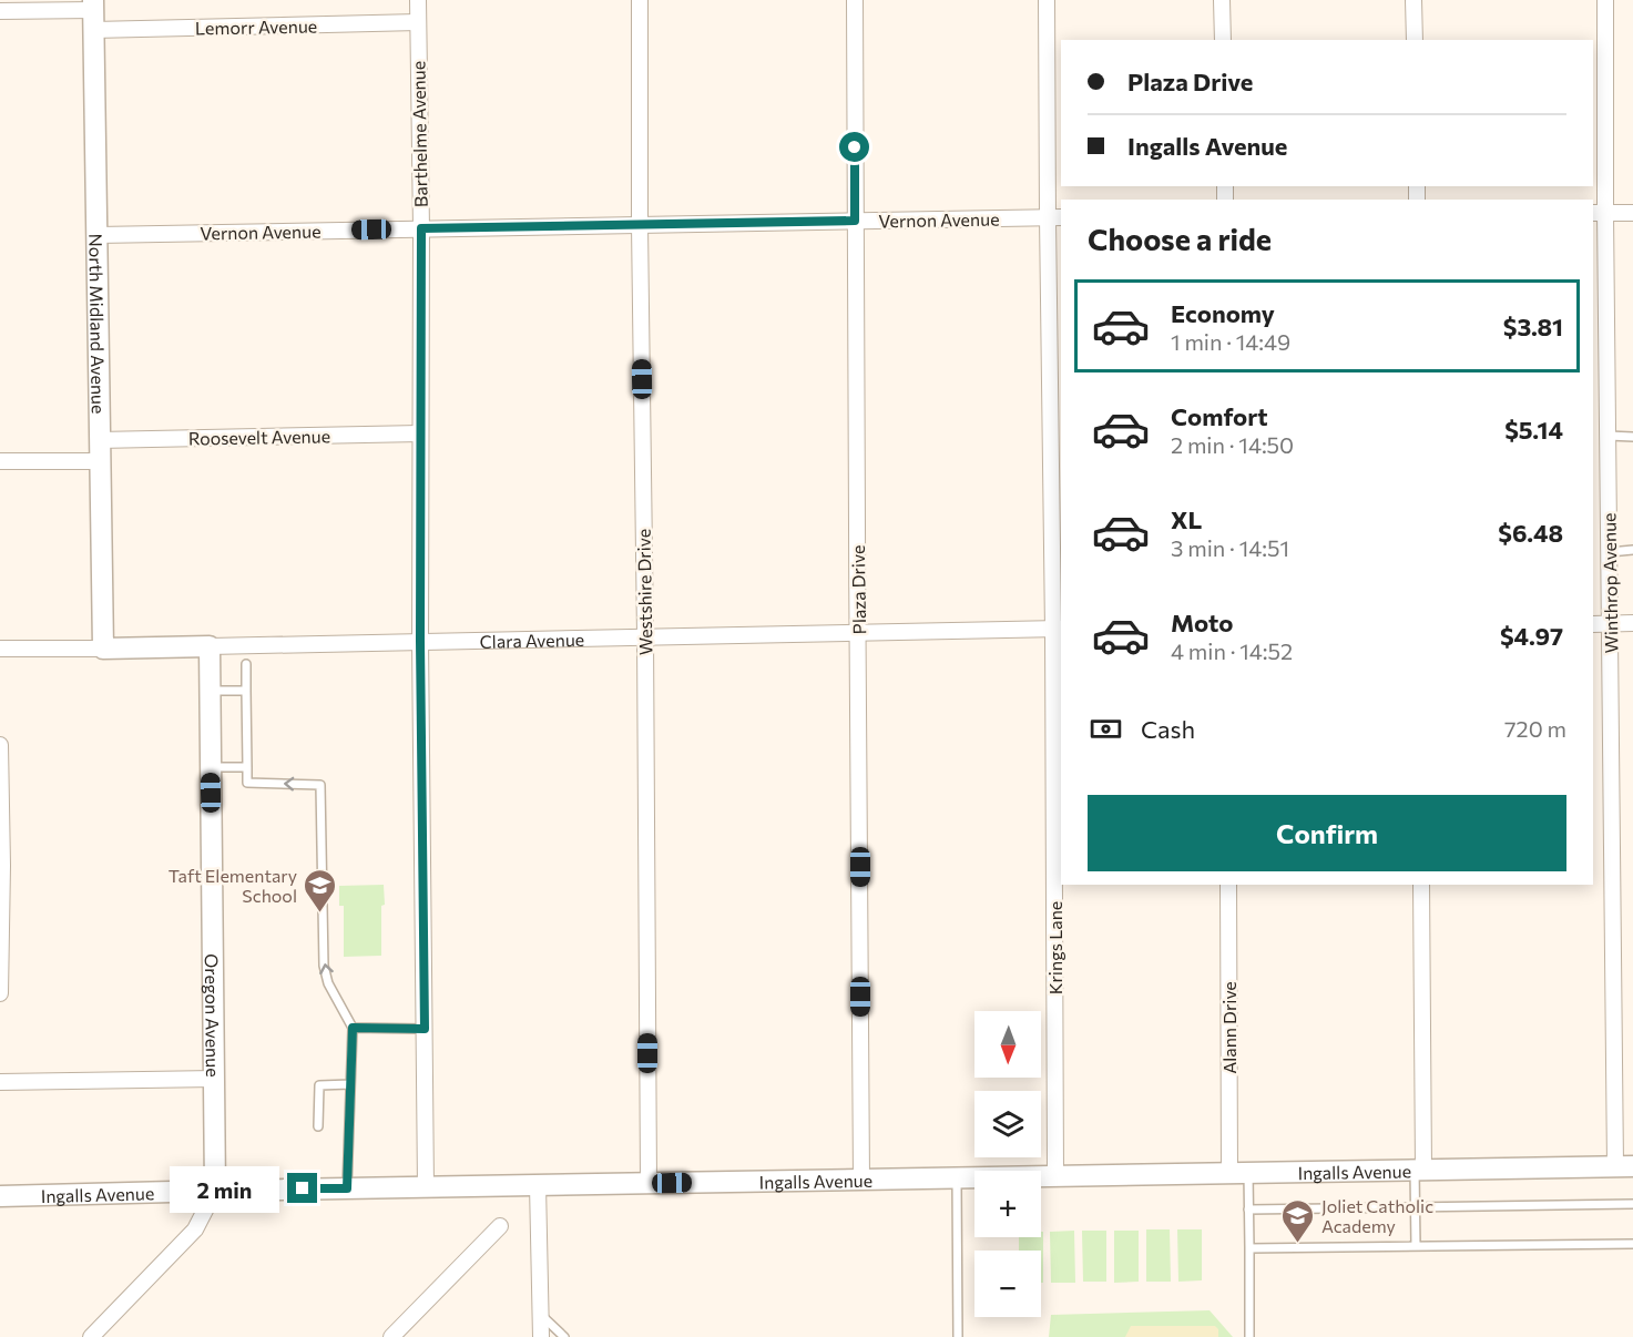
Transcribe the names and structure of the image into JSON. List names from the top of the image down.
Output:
{
  "streets": {
    "street": [
      "Lemorr Avenue",
      "Barthelme Avenue",
      "Vernon Avenue",
      "North Midland Avenue",
      "Roosevelt Avenue",
      "Winthrop Avenue",
      "Plaza Drive",
      "Westshire Drive",
      "Clara Avenue",
      "Krings Lane",
      "Oregon Avenue",
      "Alann Drive",
      "Ingalls Avenue"
    ]
  },
  "crossings": [
    ["Lemorr Avenue", "Barthelme Avenue"],
    ["Lemorr Avenue", "North Midland Avenue"],
    ["Barthelme Avenue", "Vernon Avenue"],
    ["Barthelme Avenue", "Roosevelt Avenue"],
    ["Barthelme Avenue", "Clara Avenue"],
    ["Barthelme Avenue", "Ingalls Avenue"],
    ["Vernon Avenue", "North Midland Avenue"],
    ["Vernon Avenue", "Plaza Drive"],
    ["Vernon Avenue", "Westshire Drive"],
    ["Vernon Avenue", "Krings Lane"],
    ["North Midland Avenue", "Roosevelt Avenue"],
    ["North Midland Avenue", "Clara Avenue"],
    ["Winthrop Avenue", "Ingalls Avenue"],
    ["Plaza Drive", "Clara Avenue"],
    ["Plaza Drive", "Ingalls Avenue"],
    ["Westshire Drive", "Clara Avenue"],
    ["Westshire Drive", "Ingalls Avenue"],
    ["Clara Avenue", "Krings Lane"],
    ["Clara Avenue", "Oregon Avenue"],
    ["Krings Lane", "Ingalls Avenue"],
    ["Oregon Avenue", "Ingalls Avenue"],
    ["Alann Drive", "Ingalls Avenue"]
  ],
  "places": {
    "school or university": ["Taft Elementary School", "Joliet Catholic Academy"]
  },
  "north": "bottom",
  "page": {
    "banner": ["Plaza Drive", "Ingalls Avenue"],
    "heading": "Choose a ride",
    "list": [
      {
        "name": "Economy",
        "note": "1 min · 14:49",
        "value": "$3.81"
      },
      {
        "name": "Comfort",
        "note": "2 min · 14:50",
        "value": "$5.14"
      },
      {
        "name": "XL",
        "note": "3 min · 14:51",
        "value": "$6.48"
      },
      {
        "name": "Moto",
        "note": "4 min · 14:52",
        "value": "$4.97"
      }
    ],
    "pay": ["Cash", "720 m"],
    "buttons": "Confirm",
    "map_buttons": ["+", "−"],
    "bubble": "2 min"
  }
}
